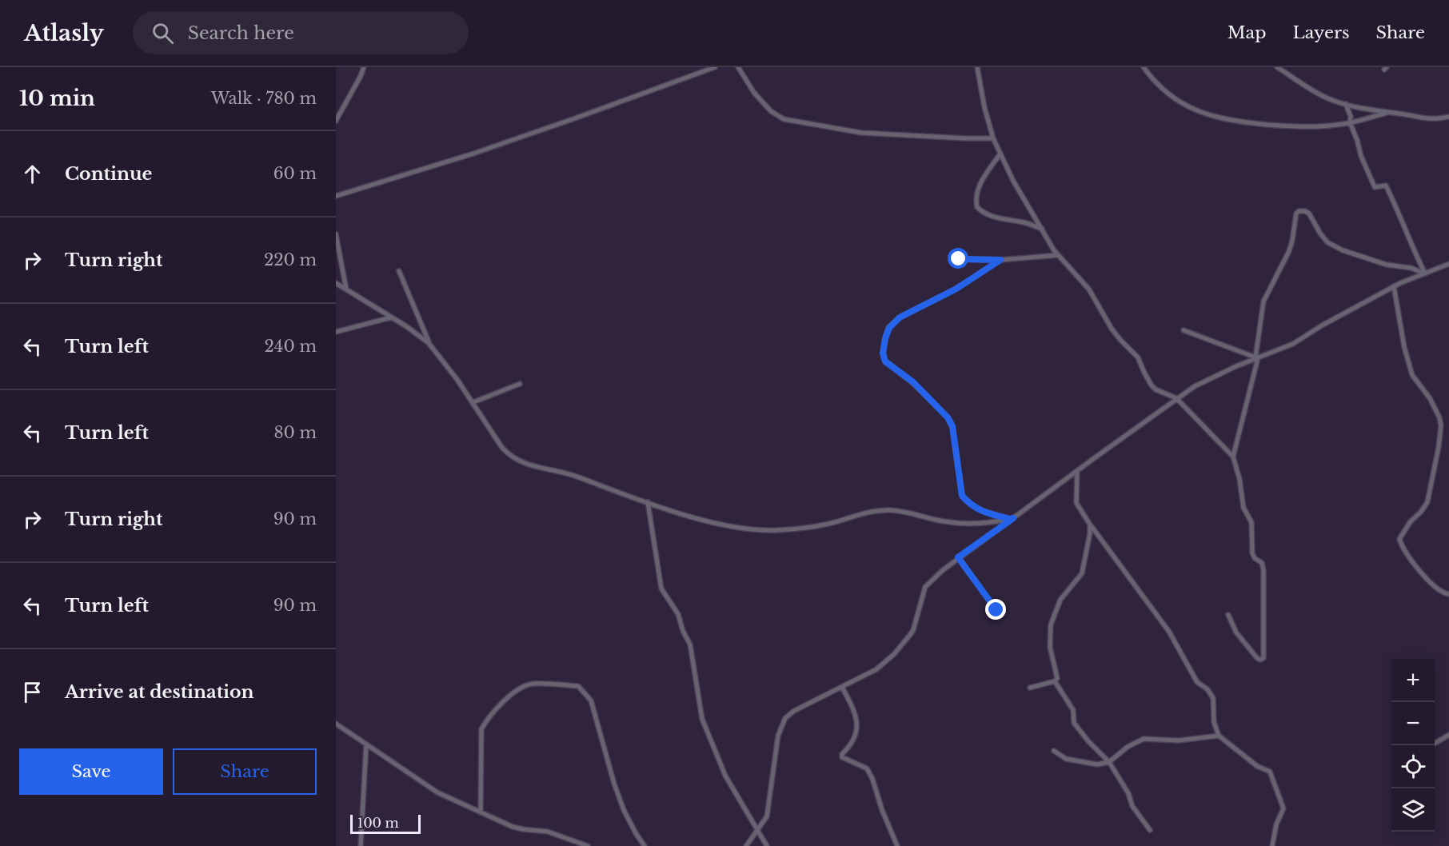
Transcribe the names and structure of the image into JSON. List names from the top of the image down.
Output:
{
  "scale_bar": "100 m",
  "page": {
    "header": "Atlasly",
    "search": "Search here",
    "nav": ["Map", "Layers", "Share"],
    "heading": ["10 min", "Walk · 780 m"],
    "list": [
      ["Continue", "60 m"],
      ["Turn right", "220 m"],
      ["Turn left", "240 m"],
      ["Turn left", "80 m"],
      ["Turn right", "90 m"],
      ["Turn left", "90 m"],
      "Arrive at destination"
    ],
    "map_buttons": ["+", "−"],
    "buttons": ["Save", "Share"],
    "scale": "100 m"
  }
}
